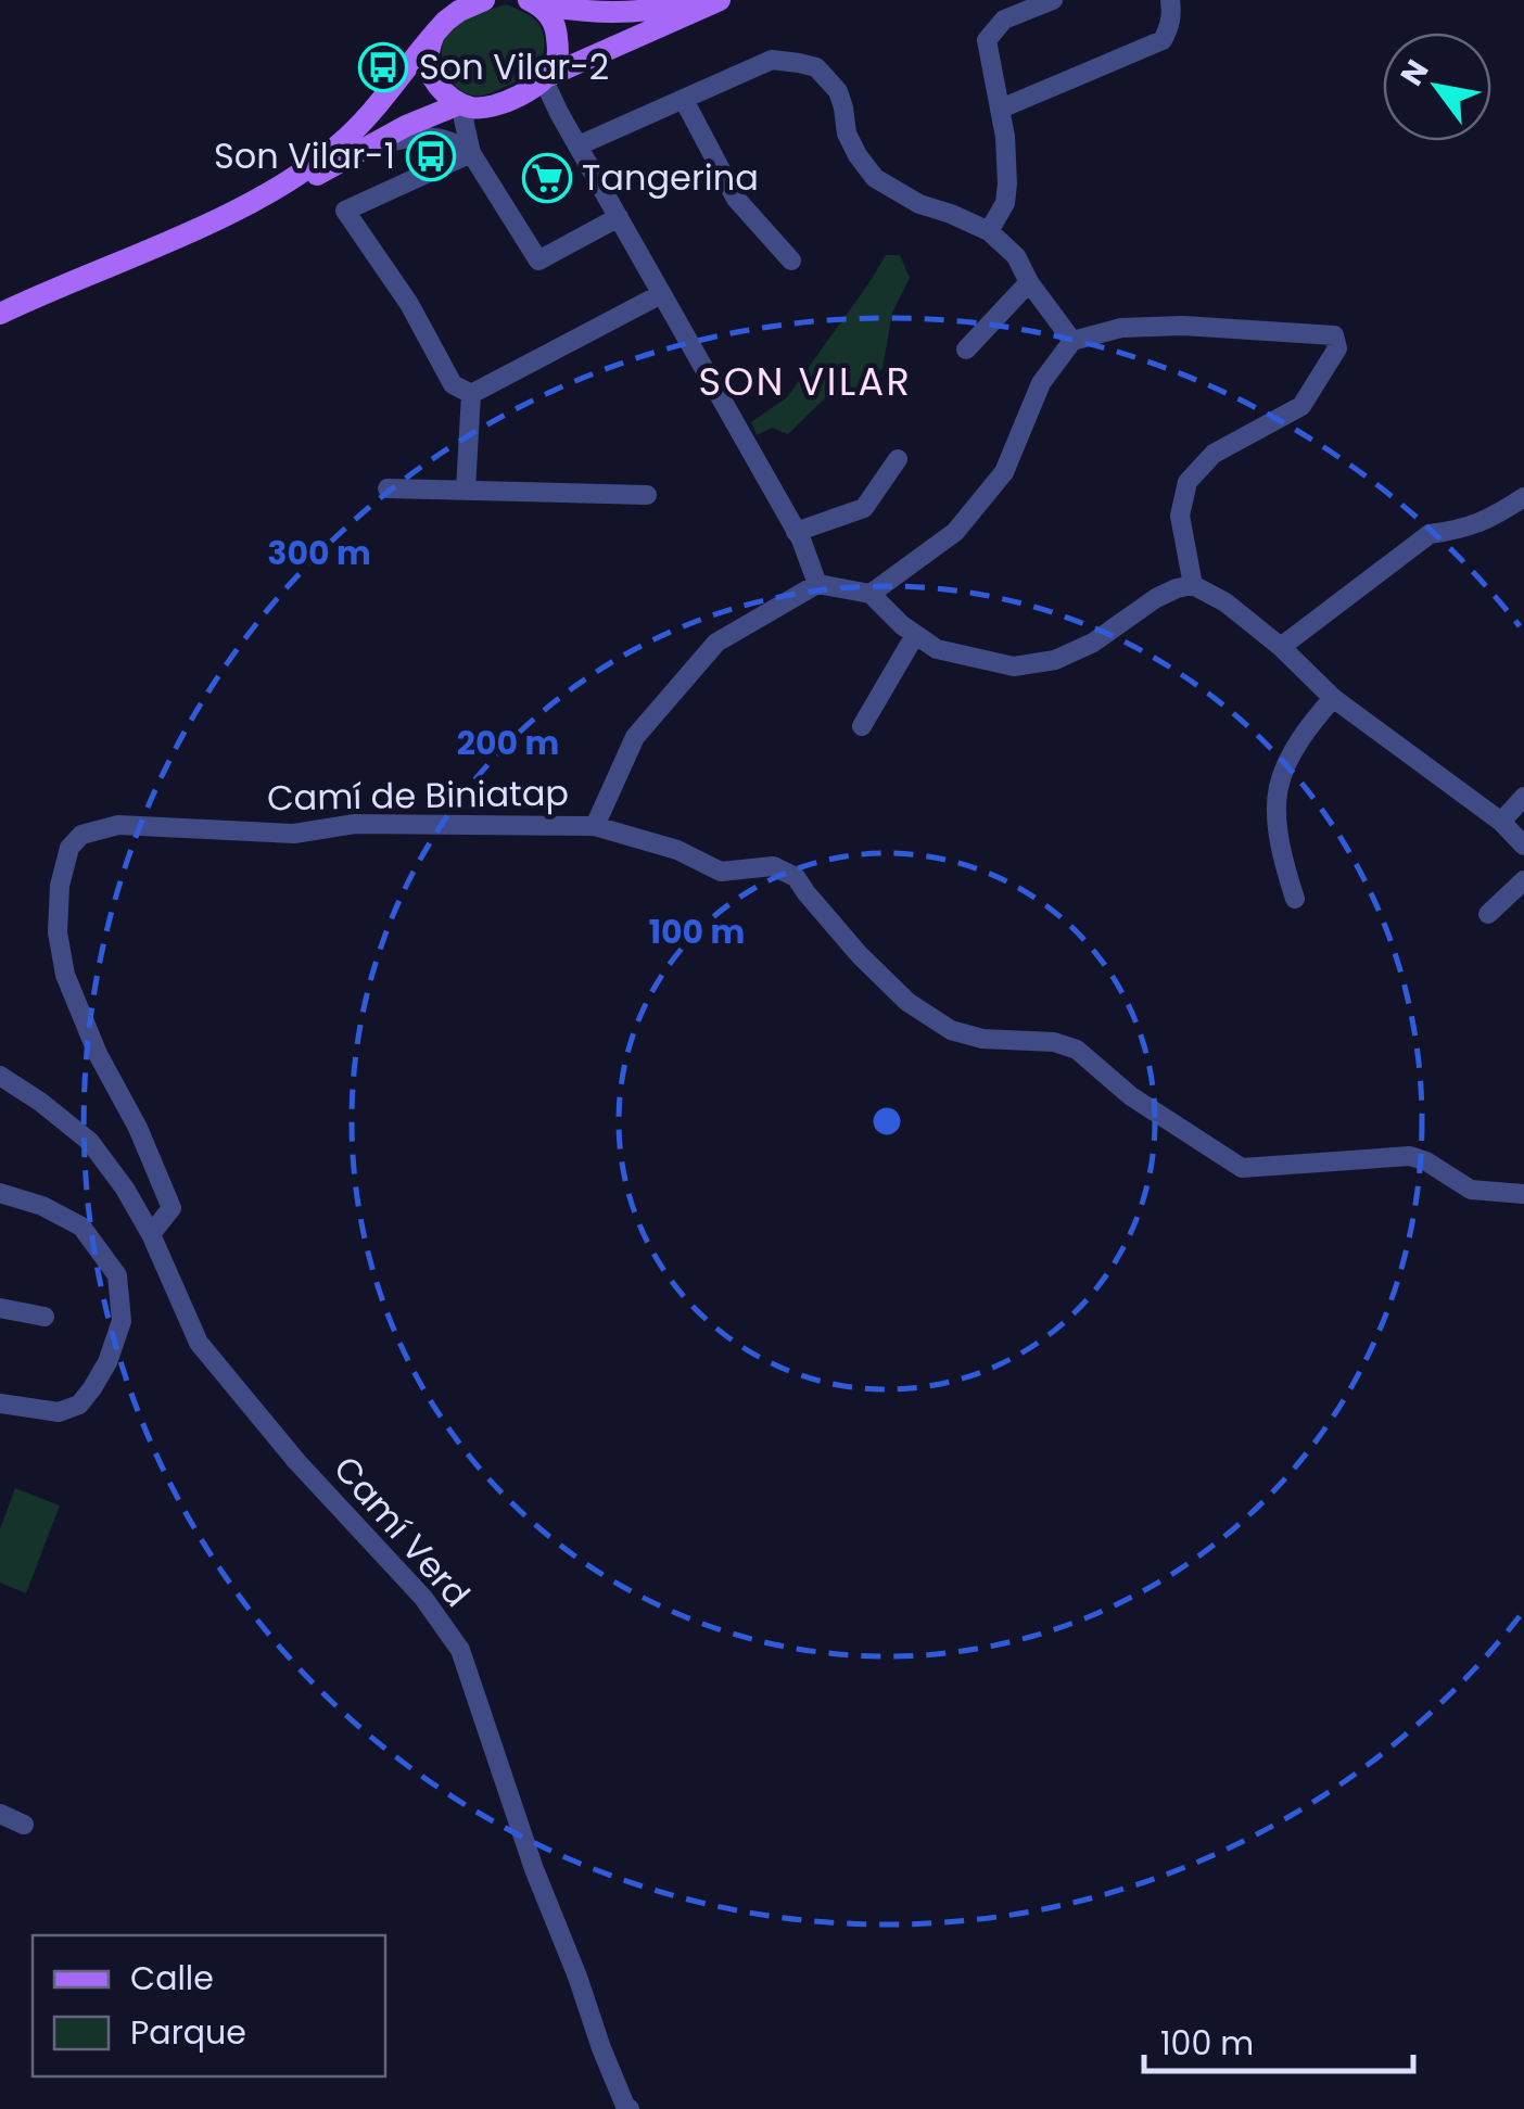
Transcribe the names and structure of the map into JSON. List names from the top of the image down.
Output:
{
  "streets": {
    "street": ["Camí de Biniatap", "Camí Verd"]
  },
  "crossings": [
    ["Camí de Biniatap", "Camí Verd"]
  ],
  "districts": ["SON VILAR"],
  "places": {
    "bus stop": ["Son Vilar-2", "Son Vilar-1"],
    "supermarket": ["Tangerina"]
  },
  "legend": ["Calle", "Parque"],
  "scale_bar": "100 m",
  "north": "top left",
  "rings": ["300 m", "200 m", "100 m"]
}
